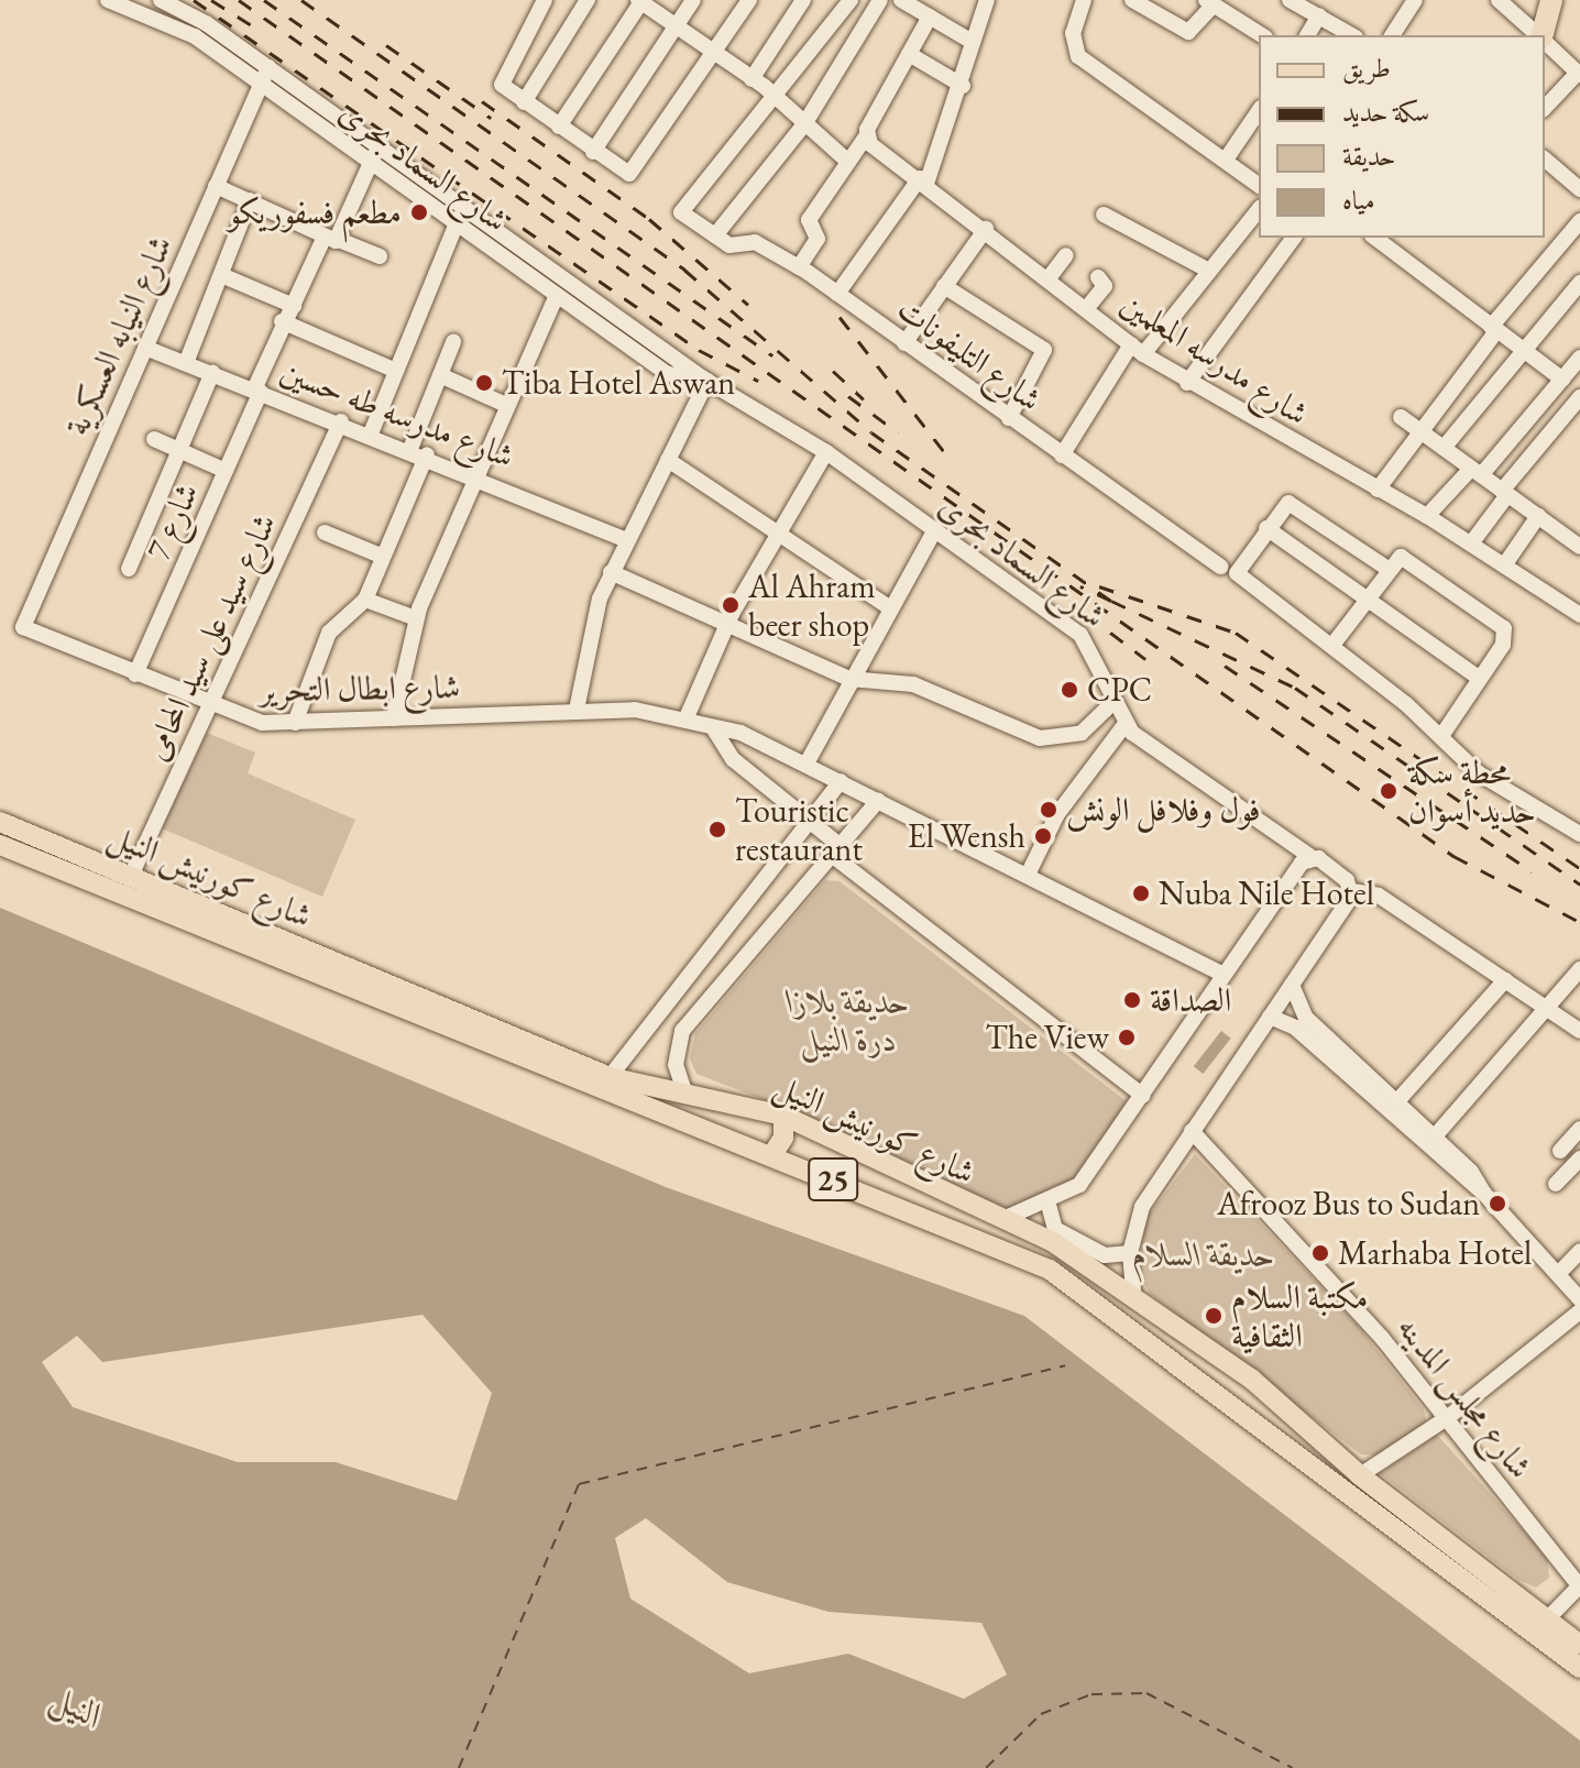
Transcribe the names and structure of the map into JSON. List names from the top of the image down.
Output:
{
  "streets": {
    "main road": ["شارع كورنيش النيل", "25"],
    "street": [
      "شارع السماد بحرى",
      "شارع النيابه العسكرية",
      "شارع التليفونات",
      "شارع مدرسه المعلمين",
      "شارع مدرسه طه حسين",
      "شارع 7",
      "شارع سيد على سيد المحامى",
      "شارع ابطال التحرير",
      "شارع مجلس المدينه"
    ]
  },
  "crossings": [
    ["شارع السماد بحرى", "شارع النيابه العسكرية"],
    ["شارع السماد بحرى", "شارع 7"],
    ["شارع النيابه العسكرية", "شارع مدرسه طه حسين"],
    ["شارع النيابه العسكرية", "شارع ابطال التحرير"],
    ["شارع مدرسه طه حسين", "شارع 7"],
    ["شارع مدرسه طه حسين", "شارع سيد على سيد المحامى"],
    ["شارع 7", "شارع ابطال التحرير"],
    ["شارع سيد على سيد المحامى", "شارع ابطال التحرير"],
    ["شارع سيد على سيد المحامى", "شارع كورنيش النيل"]
  ],
  "water": ["النيل"],
  "parks": ["حديقة بلازا درة النيل", "حديقة السلام"],
  "places": [
    "مطعم فسفوريكو",
    "Tiba Hotel Aswan",
    "Al Ahram beer shop",
    "CPC",
    "محطة سكة حديد أسوان",
    "فول وفلافل الونش",
    "Touristic restaurant",
    "El Wensh",
    "Nuba Nile Hotel",
    "الصداقة",
    "The View",
    "Afrooz Bus to Sudan",
    "Marhaba Hotel",
    "مكتبة السلام الثقافية"
  ],
  "legend": [
    "طريق",
    "سكة حديد",
    "حديقة",
    "مياه"
  ]
}
